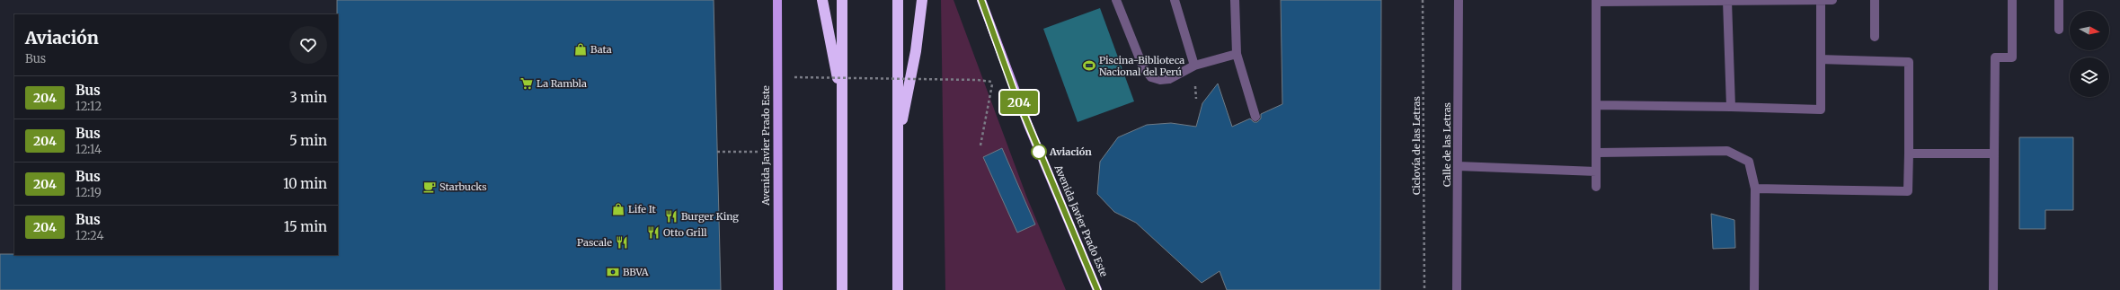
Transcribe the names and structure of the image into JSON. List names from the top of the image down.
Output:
{
  "streets": {
    "main road": ["Avenida Javier Prado Este"],
    "street": ["Calle de las Letras"],
    "path": ["Ciclovía de las Letras"]
  },
  "places": {
    "shop": ["Bata", "Life It"],
    "sports": ["Piscina-Biblioteca Nacional del Perú"],
    "supermarket": ["La Rambla"],
    "other": ["Aviación"],
    "cafe": ["Starbucks"],
    "restaurant": ["Burger King", "Otto Grill", "Pascale"],
    "bank": ["BBVA"]
  },
  "lines": ["bus line 204"],
  "north": "right",
  "page": {
    "on_map": "204",
    "heading": ["Aviación", "Bus"],
    "list": [
      {
        "mark": "204",
        "name": "Bus",
        "note": "12:12",
        "value": "3 min"
      },
      {
        "mark": "204",
        "name": "Bus",
        "note": "12:14",
        "value": "5 min"
      },
      {
        "mark": "204",
        "name": "Bus",
        "note": "12:19",
        "value": "10 min"
      },
      {
        "mark": "204",
        "name": "Bus",
        "note": "12:24",
        "value": "15 min"
      }
    ]
  }
}
